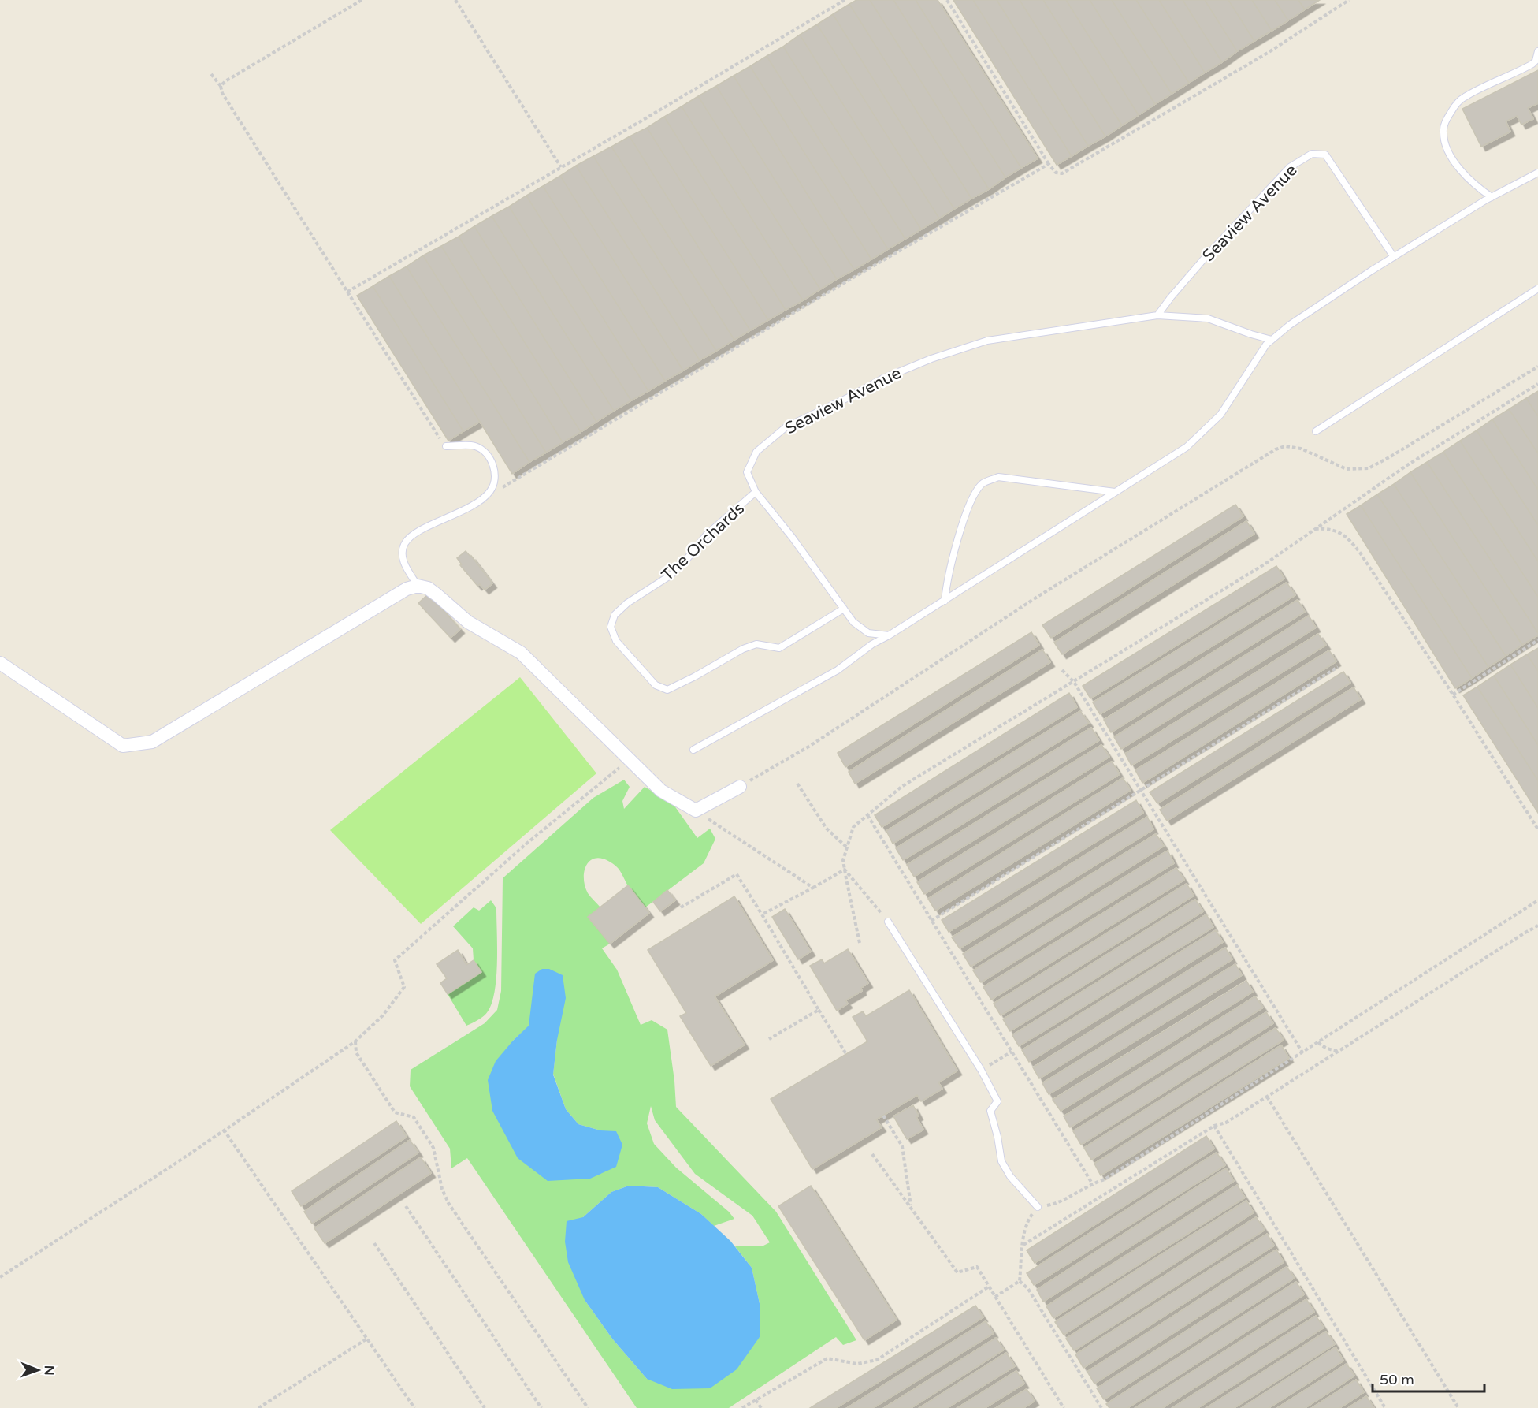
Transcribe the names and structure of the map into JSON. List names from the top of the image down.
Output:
{
  "streets": {
    "lane": ["Seaview Avenue", "The Orchards"]
  },
  "crossings": [
    ["Seaview Avenue", "The Orchards"]
  ],
  "scale_bar": "50 m",
  "north": "right"
}
